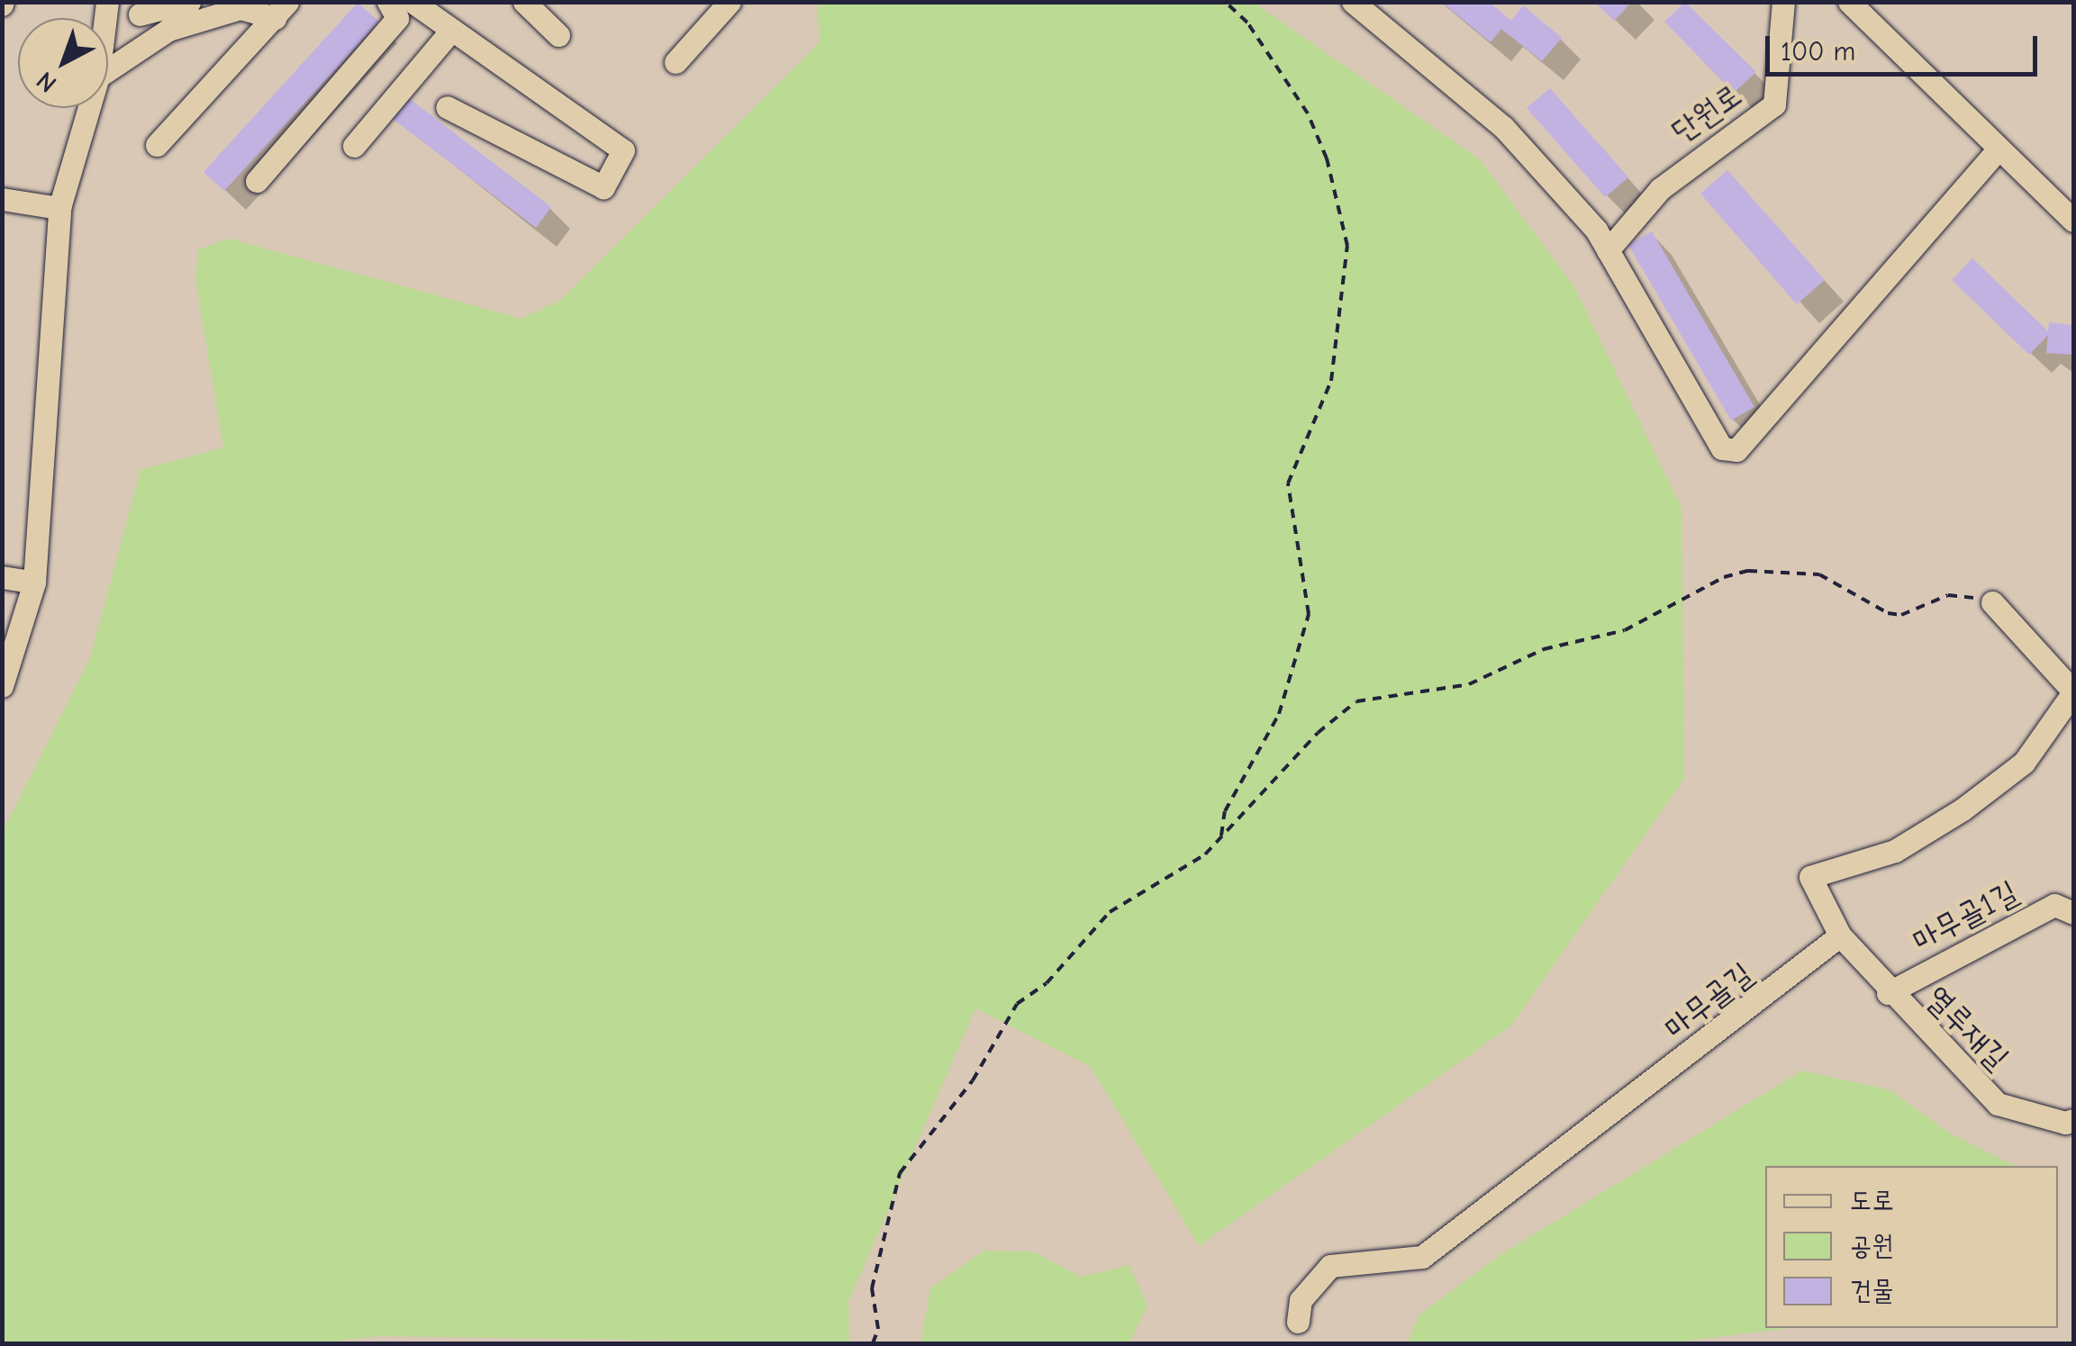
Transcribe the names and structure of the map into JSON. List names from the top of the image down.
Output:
{
  "streets": {
    "street": [
      "단원로",
      "마무골1길",
      "마무골길",
      "열루재길"
    ]
  },
  "crossings": [
    ["마무골1길", "열루재길"],
    ["마무골길", "열루재길"]
  ],
  "legend": ["도로", "공원", "건물"],
  "scale_bar": "100 m",
  "north": "bottom left"
}
